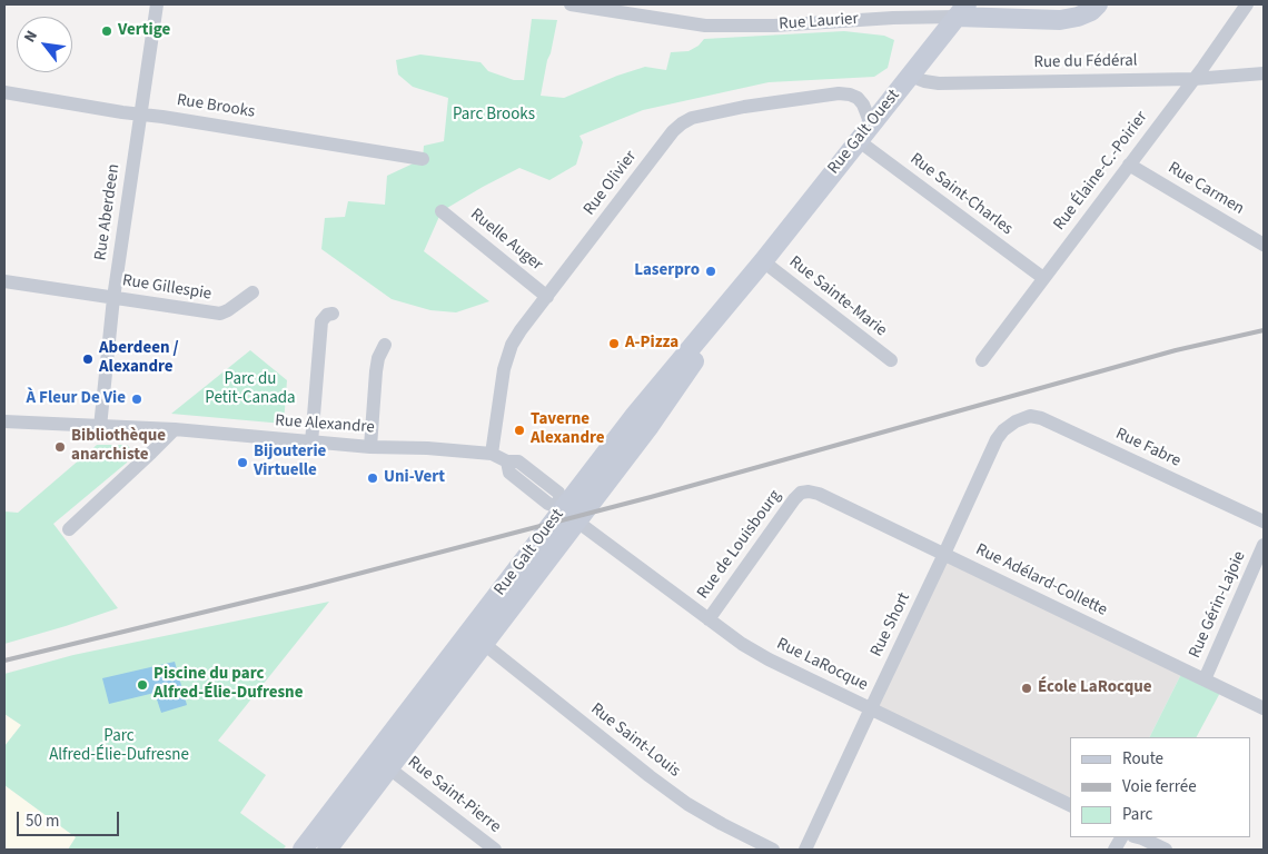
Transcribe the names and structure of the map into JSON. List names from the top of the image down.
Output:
{
  "streets": {
    "main road": ["Rue Laurier", "Rue Galt Ouest"],
    "street": [
      "Rue du Fédéral",
      "Rue Brooks",
      "Rue Élaine-C.-Poirier",
      "Rue Olivier",
      "Rue Carmen",
      "Rue Saint-Charles",
      "Rue Aberdeen",
      "Ruelle Auger",
      "Rue Gillespie",
      "Rue Sainte-Marie",
      "Rue Alexandre",
      "Rue Fabre",
      "Rue de Louisbourg",
      "Rue Adélard-Collette",
      "Rue Gérin-Lajoie",
      "Rue Short",
      "Rue LaRocque",
      "Rue Saint-Louis",
      "Rue Saint-Pierre"
    ]
  },
  "crossings": [
    ["Rue Laurier", "Rue Galt Ouest"],
    ["Rue du Fédéral", "Rue Galt Ouest"],
    ["Rue du Fédéral", "Rue Élaine-C.-Poirier"],
    ["Rue Brooks", "Rue Aberdeen"],
    ["Rue Galt Ouest", "Rue Olivier"],
    ["Rue Galt Ouest", "Rue Saint-Charles"],
    ["Rue Galt Ouest", "Rue Sainte-Marie"],
    ["Rue Galt Ouest", "Rue Alexandre"],
    ["Rue Galt Ouest", "Rue LaRocque"],
    ["Rue Galt Ouest", "Rue Saint-Louis"],
    ["Rue Galt Ouest", "Rue Saint-Pierre"],
    ["Rue Élaine-C.-Poirier", "Rue Carmen"],
    ["Rue Élaine-C.-Poirier", "Rue Saint-Charles"],
    ["Rue Olivier", "Ruelle Auger"],
    ["Rue Olivier", "Rue Alexandre"],
    ["Rue Aberdeen", "Rue Gillespie"],
    ["Rue Aberdeen", "Rue Alexandre"],
    ["Rue Alexandre", "Rue LaRocque"],
    ["Rue Fabre", "Rue Short"],
    ["Rue de Louisbourg", "Rue Adélard-Collette"],
    ["Rue de Louisbourg", "Rue LaRocque"],
    ["Rue Adélard-Collette", "Rue Gérin-Lajoie"],
    ["Rue Adélard-Collette", "Rue Short"],
    ["Rue Short", "Rue LaRocque"]
  ],
  "parks": ["Parc Brooks", "Parc du Petit-Canada", "Parc Alfred-Élie-Dufresne"],
  "places": [
    "Vertige",
    "Laserpro",
    "A-Pizza",
    "Aberdeen / Alexandre",
    "À Fleur De Vie",
    "Taverne Alexandre",
    "Bibliothèque anarchiste",
    "Bijouterie Virtuelle",
    "Uni-Vert",
    "Piscine du parc Alfred-Élie-Dufresne",
    "École LaRocque"
  ],
  "legend": ["Route", "Voie ferrée", "Parc"],
  "scale_bar": "50 m",
  "north": "top left"
}
